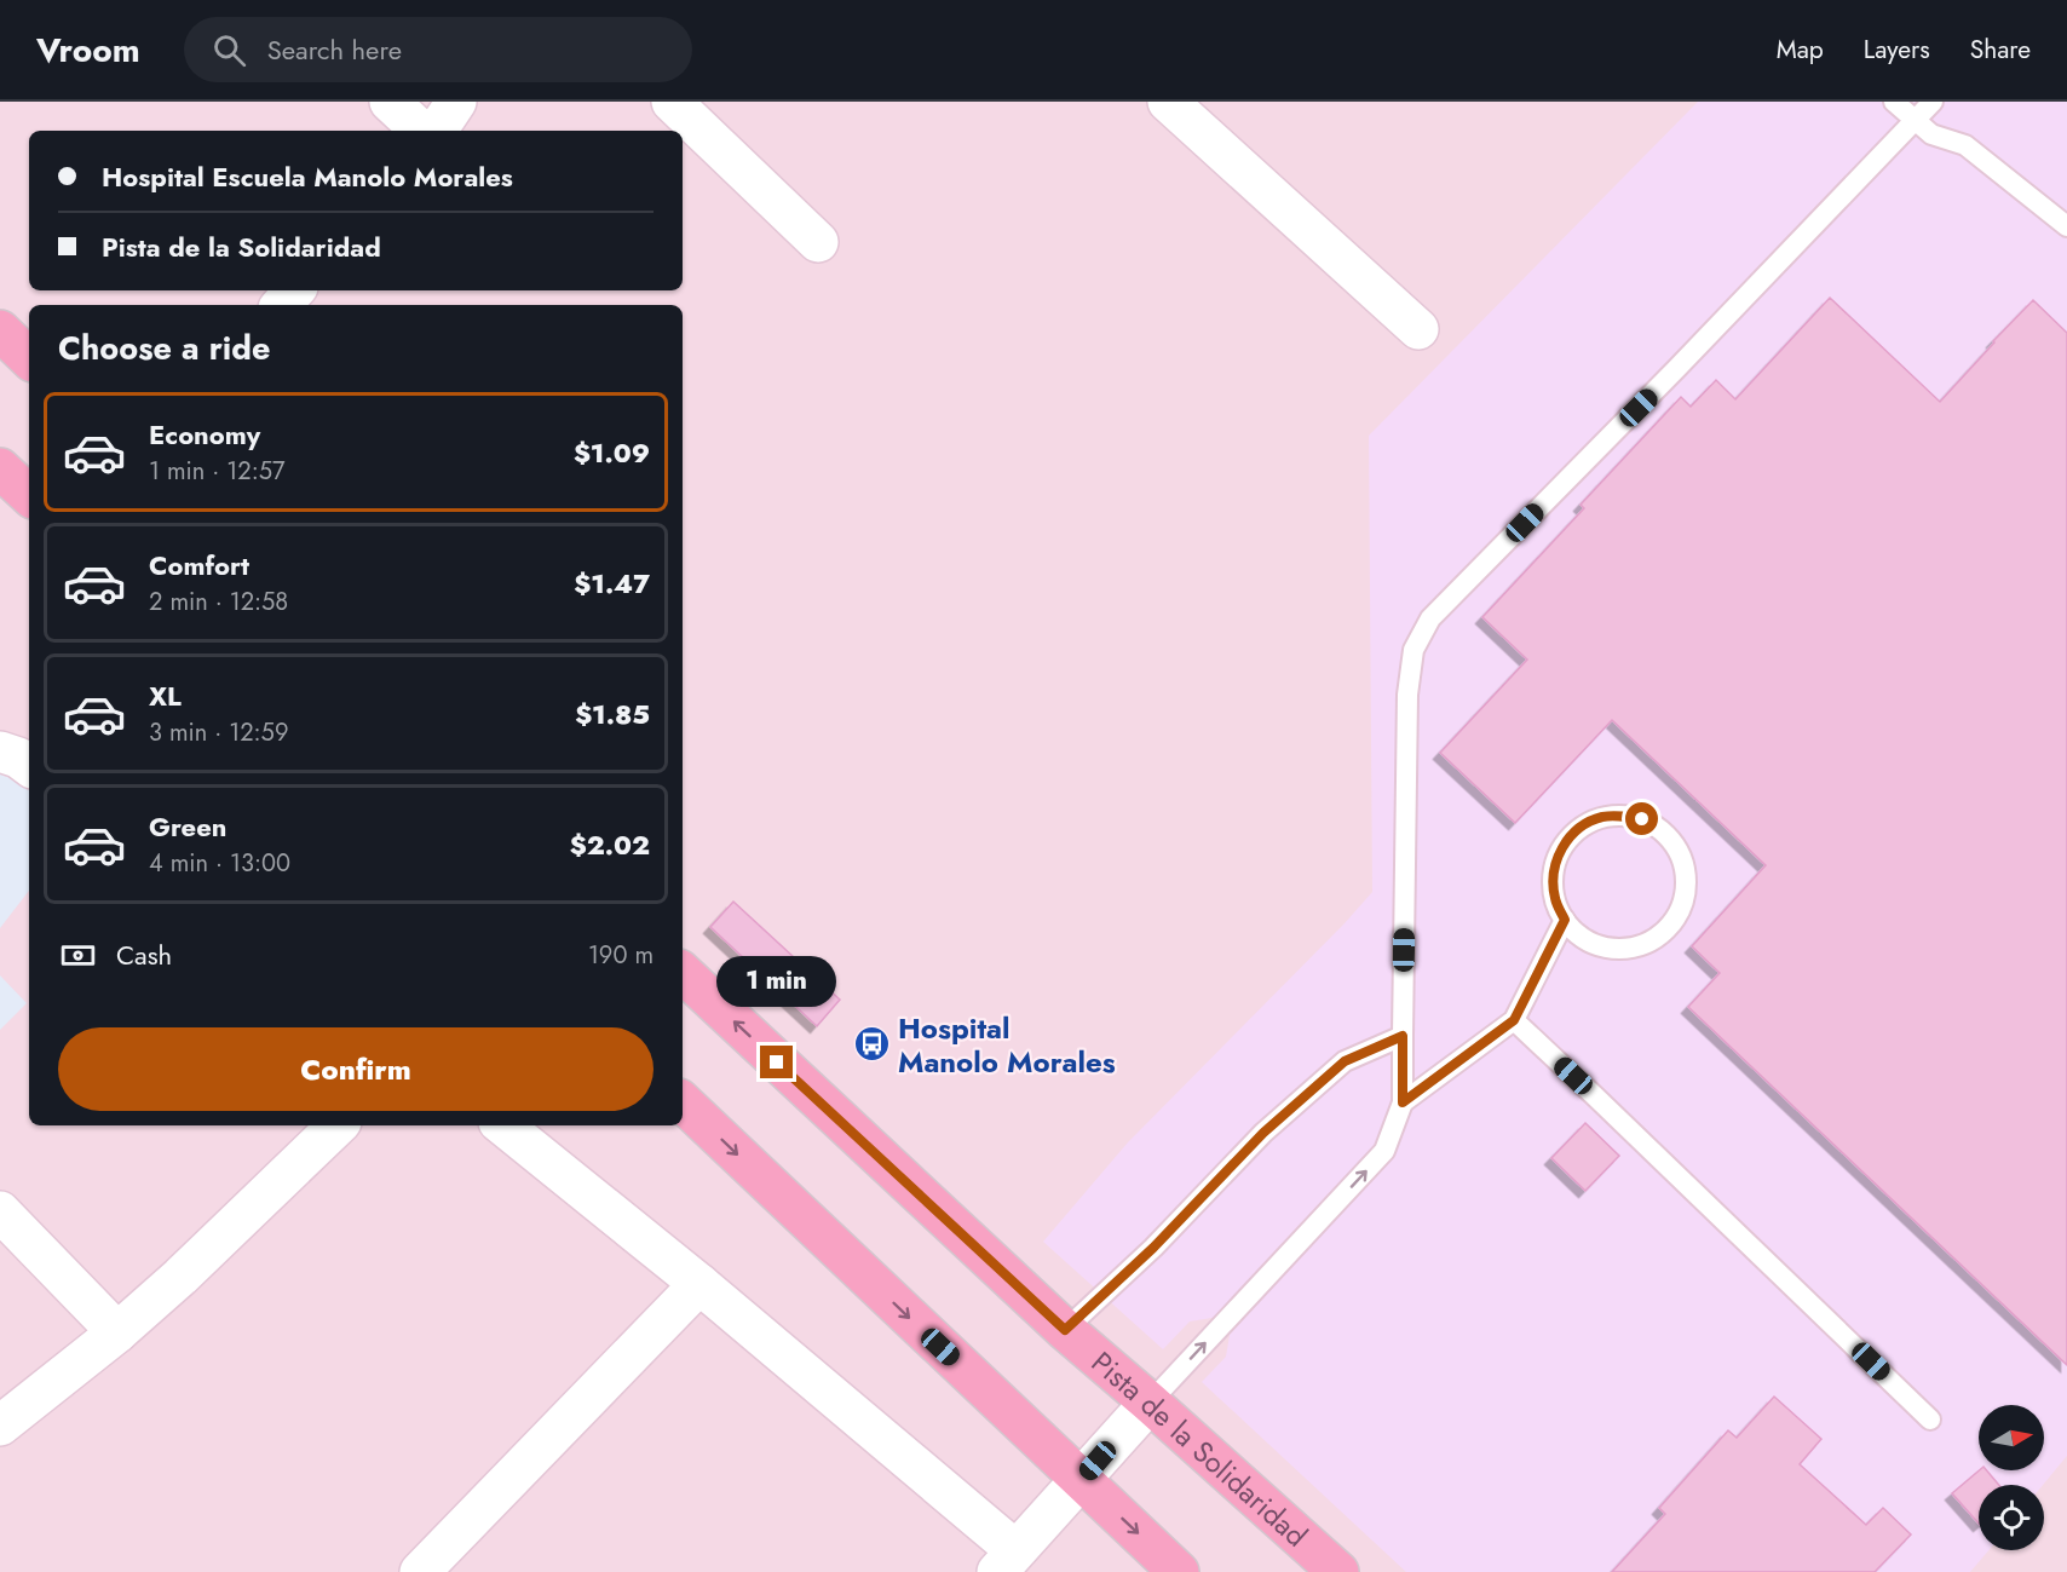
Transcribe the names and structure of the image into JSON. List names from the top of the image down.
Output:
{
  "streets": {
    "main road": ["Pista de la Solidaridad"]
  },
  "places": {
    "bus stop": ["Hospital Manolo Morales"]
  },
  "north": "right",
  "page": {
    "header": "Vroom",
    "search": "Search here",
    "nav": ["Map", "Layers", "Share"],
    "banner": ["Hospital Escuela Manolo Morales", "Pista de la Solidaridad"],
    "heading": "Choose a ride",
    "list": [
      {
        "name": "Economy",
        "note": "1 min · 12:57",
        "value": "$1.09"
      },
      {
        "name": "Comfort",
        "note": "2 min · 12:58",
        "value": "$1.47"
      },
      {
        "name": "XL",
        "note": "3 min · 12:59",
        "value": "$1.85"
      },
      {
        "name": "Green",
        "note": "4 min · 13:00",
        "value": "$2.02"
      }
    ],
    "pay": ["Cash", "190 m"],
    "bubble": "1 min",
    "buttons": "Confirm"
  }
}
